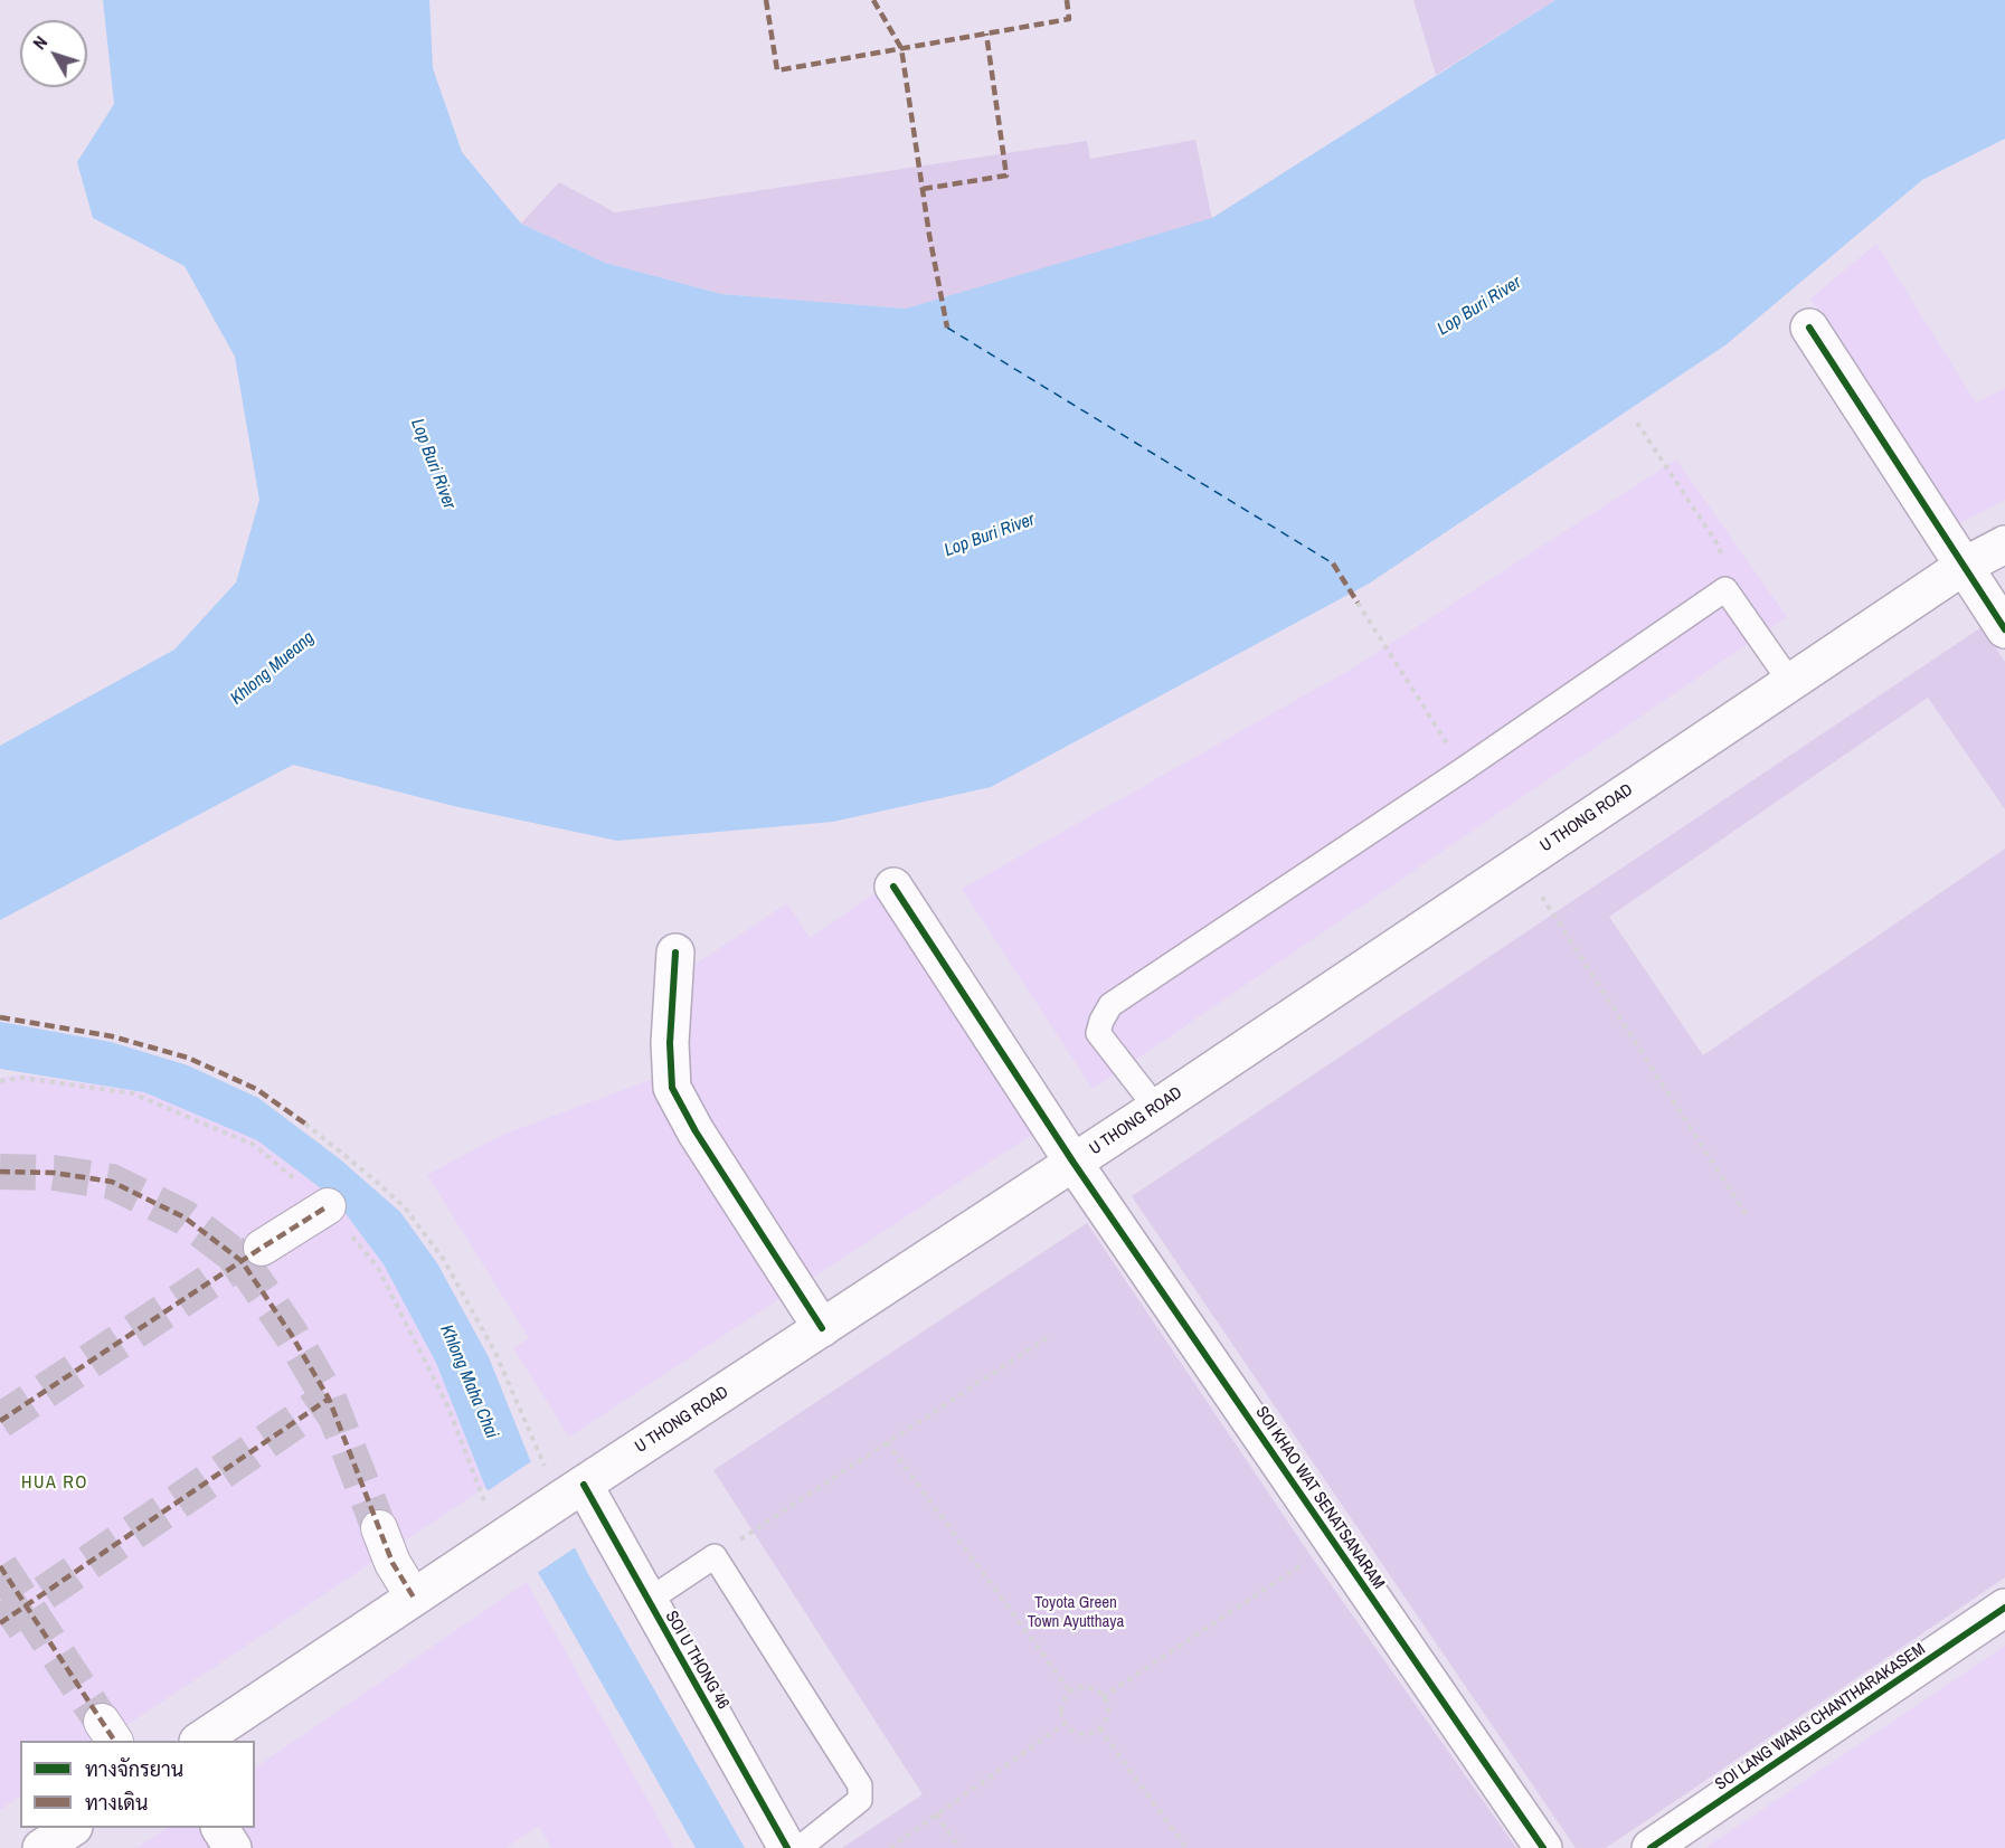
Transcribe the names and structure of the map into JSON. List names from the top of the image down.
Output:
{
  "streets": {
    "street": [
      "U THONG ROAD",
      "SOI KHAO WAT SENATSANARAM",
      "SOI U THONG 46",
      "SOI LANG WANG CHANTHARAKASEM"
    ]
  },
  "crossings": [
    ["U THONG ROAD", "SOI KHAO WAT SENATSANARAM"],
    ["U THONG ROAD", "SOI U THONG 46"]
  ],
  "districts": ["HUA RO"],
  "water": ["Lop Buri River", "Khlong Mueang", "Khlong Maha Chai"],
  "parks": ["Toyota Green Town Ayutthaya"],
  "legend": ["ทางจักรยาน", "ทางเดิน"],
  "north": "top left"
}
